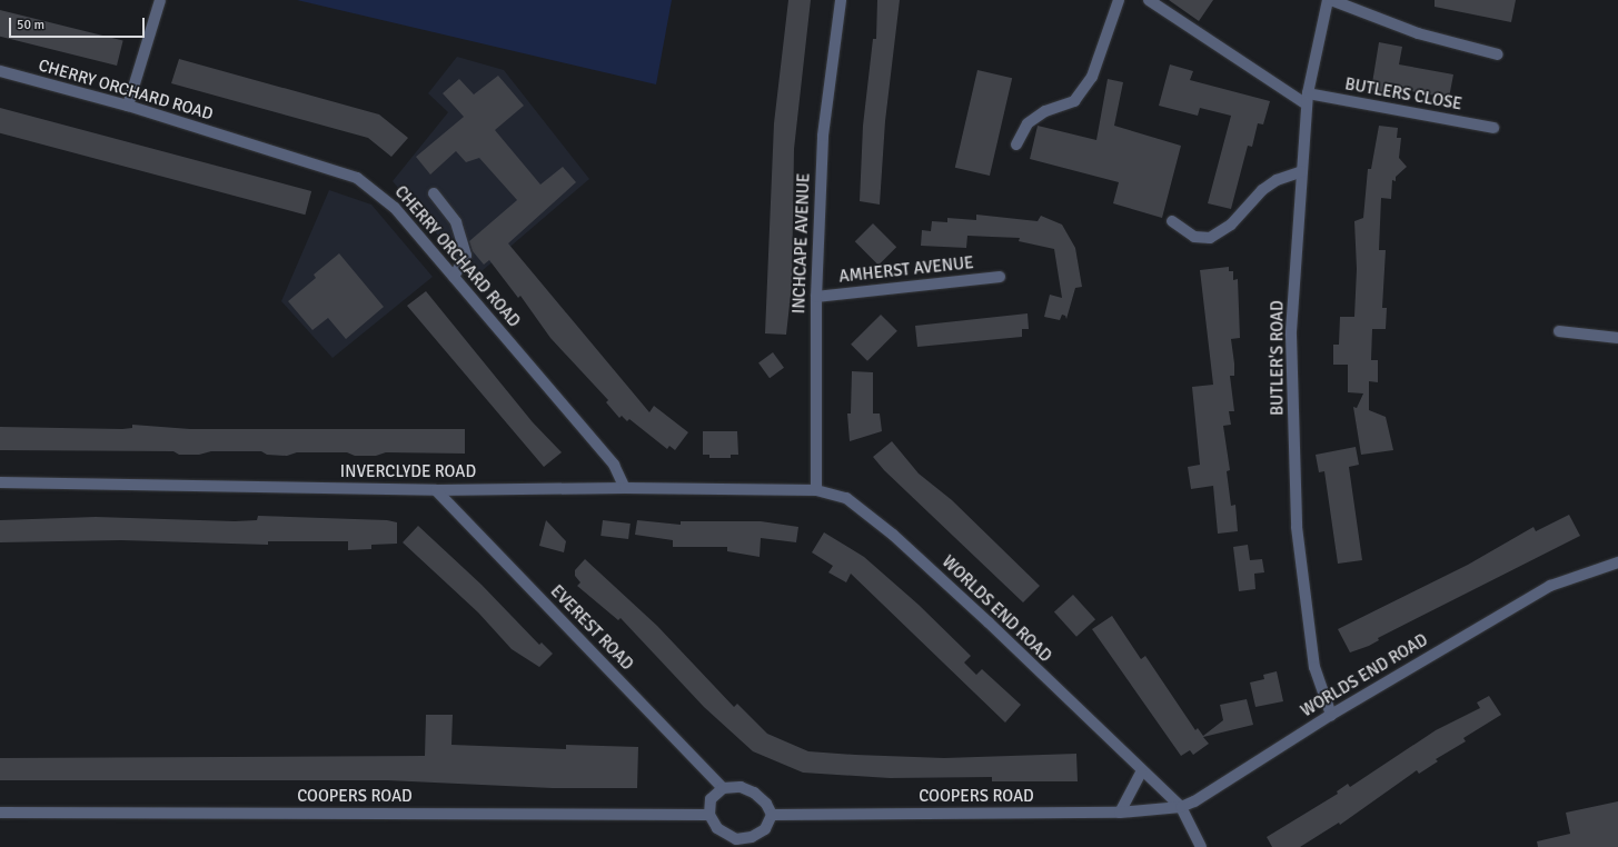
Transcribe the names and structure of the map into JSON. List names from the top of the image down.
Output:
{
  "streets": {
    "street": [
      "CHERRY ORCHARD ROAD",
      "BUTLERS CLOSE",
      "INCHCAPE AVENUE",
      "AMHERST AVENUE",
      "BUTLER'S ROAD",
      "INVERCLYDE ROAD",
      "WORLDS END ROAD",
      "EVEREST ROAD",
      "COOPERS ROAD"
    ]
  },
  "crossings": [
    ["CHERRY ORCHARD ROAD", "INVERCLYDE ROAD"],
    ["BUTLERS CLOSE", "BUTLER'S ROAD"],
    ["INCHCAPE AVENUE", "AMHERST AVENUE"],
    ["INCHCAPE AVENUE", "INVERCLYDE ROAD"],
    ["INCHCAPE AVENUE", "WORLDS END ROAD"],
    ["BUTLER'S ROAD", "WORLDS END ROAD"],
    ["INVERCLYDE ROAD", "WORLDS END ROAD"],
    ["INVERCLYDE ROAD", "EVEREST ROAD"],
    ["WORLDS END ROAD", "COOPERS ROAD"],
    ["EVEREST ROAD", "COOPERS ROAD"]
  ],
  "scale_bar": "50 m"
}
